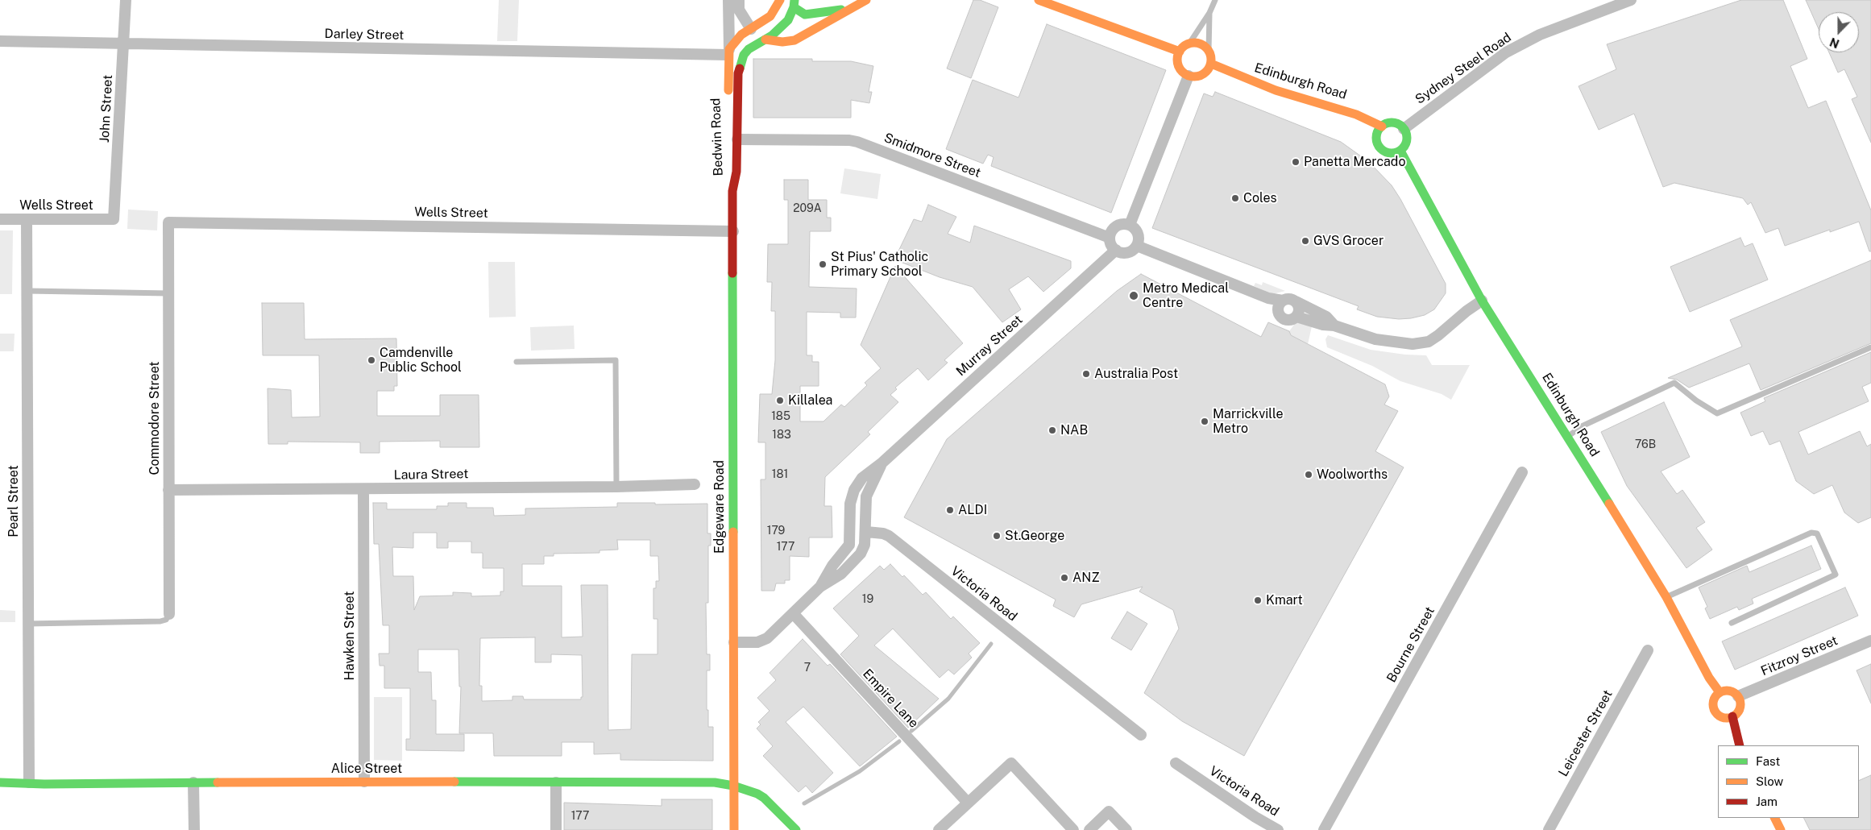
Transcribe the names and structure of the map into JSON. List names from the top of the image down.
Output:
{
  "streets": {
    "street": [
      "Darley Street",
      "Sydney Steel Road",
      "Edinburgh Road",
      "John Street",
      "Bedwin Road",
      "Smidmore Street",
      "Wells Street",
      "Murray Street",
      "Commodore Street",
      "Laura Street",
      "Pearl Street",
      "Edgeware Road",
      "Victoria Road",
      "Hawken Street",
      "Bourne Street",
      "Fitzroy Street",
      "Empire Lane",
      "Leicester Street",
      "Alice Street"
    ]
  },
  "crossings": [
    ["Darley Street", "John Street"],
    ["Darley Street", "Bedwin Road"],
    ["Sydney Steel Road", "Edinburgh Road"],
    ["Edinburgh Road", "Fitzroy Street"],
    ["John Street", "Wells Street"],
    ["Bedwin Road", "Smidmore Street"],
    ["Bedwin Road", "Edgeware Road"],
    ["Smidmore Street", "Murray Street"],
    ["Wells Street", "Commodore Street"],
    ["Wells Street", "Pearl Street"],
    ["Wells Street", "Edgeware Road"],
    ["Murray Street", "Victoria Road"],
    ["Commodore Street", "Laura Street"],
    ["Laura Street", "Hawken Street"],
    ["Pearl Street", "Alice Street"],
    ["Edgeware Road", "Alice Street"],
    ["Hawken Street", "Alice Street"]
  ],
  "places": [
    "Panetta Mercado",
    "Coles",
    "GVS Grocer",
    "St Pius' Catholic Primary School",
    "Metro Medical Centre",
    "Camdenville Public School",
    "Australia Post",
    "Killalea",
    "Marrickville Metro",
    "NAB",
    "Woolworths",
    "ALDI",
    "St.George",
    "ANZ",
    "Kmart"
  ],
  "house_numbers": [
    "209A",
    "185",
    "183",
    "76B",
    "181",
    "179",
    "177",
    "19",
    "7",
    "177"
  ],
  "legend": ["Fast", "Slow", "Jam"],
  "north": "bottom"
}
